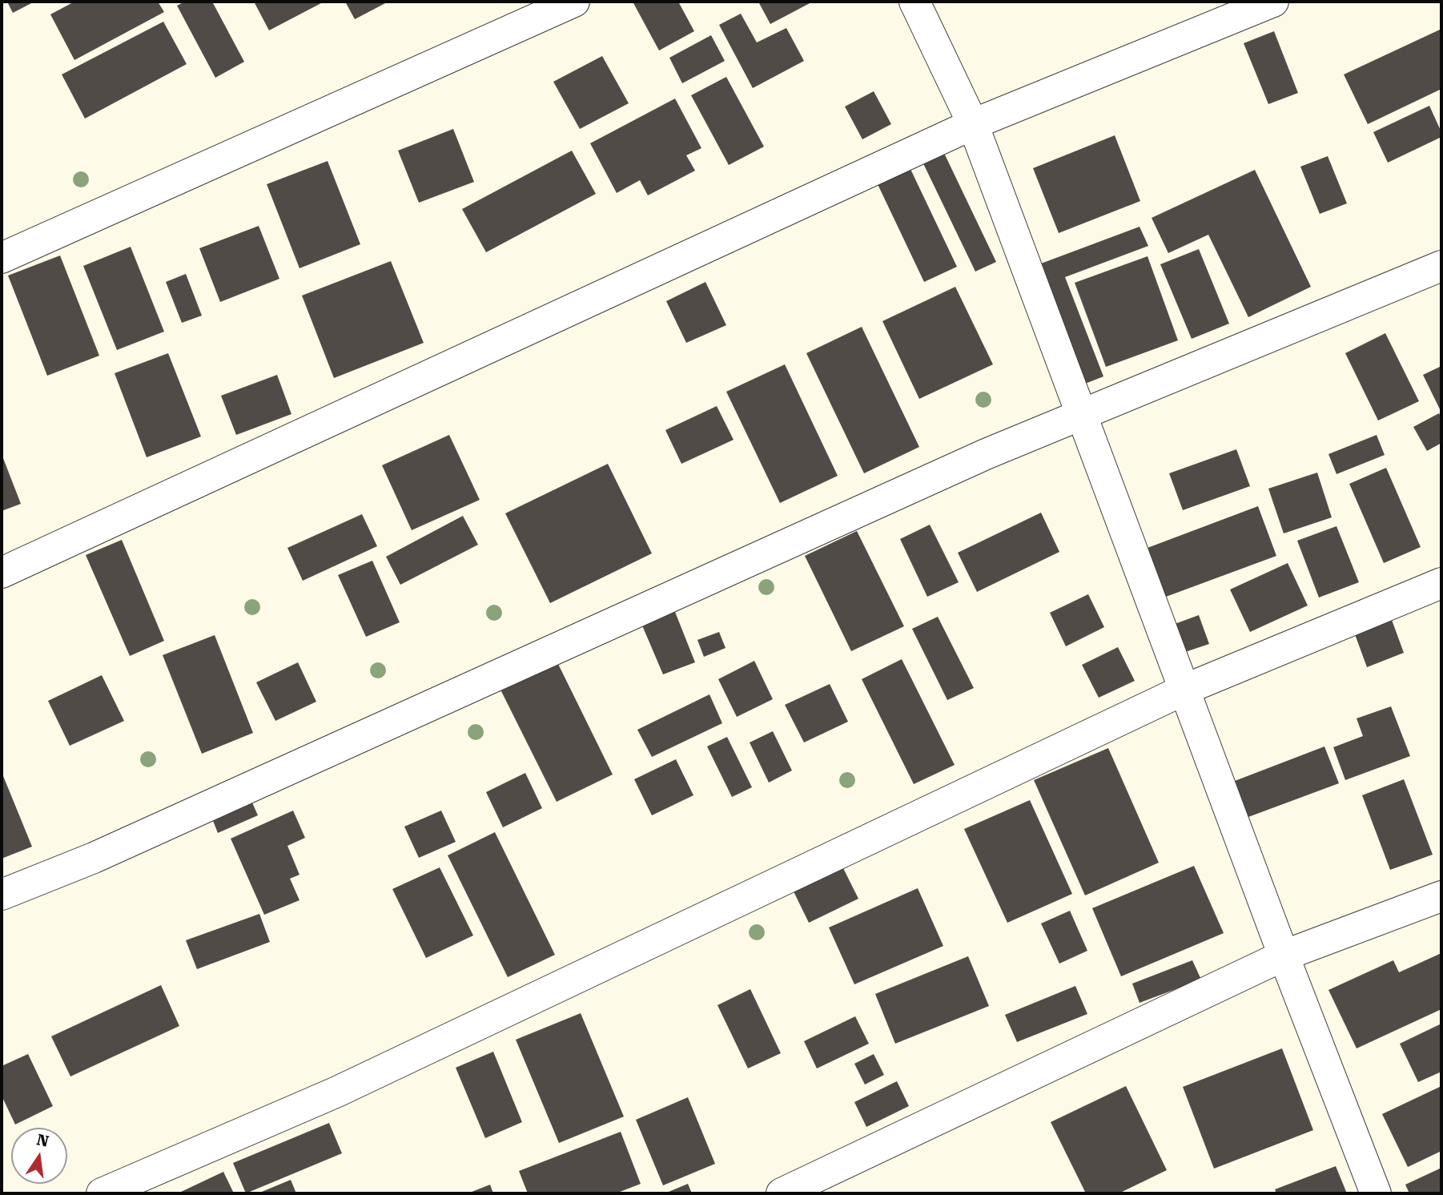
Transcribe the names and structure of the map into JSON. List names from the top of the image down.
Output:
{
  "north": "top"
}
